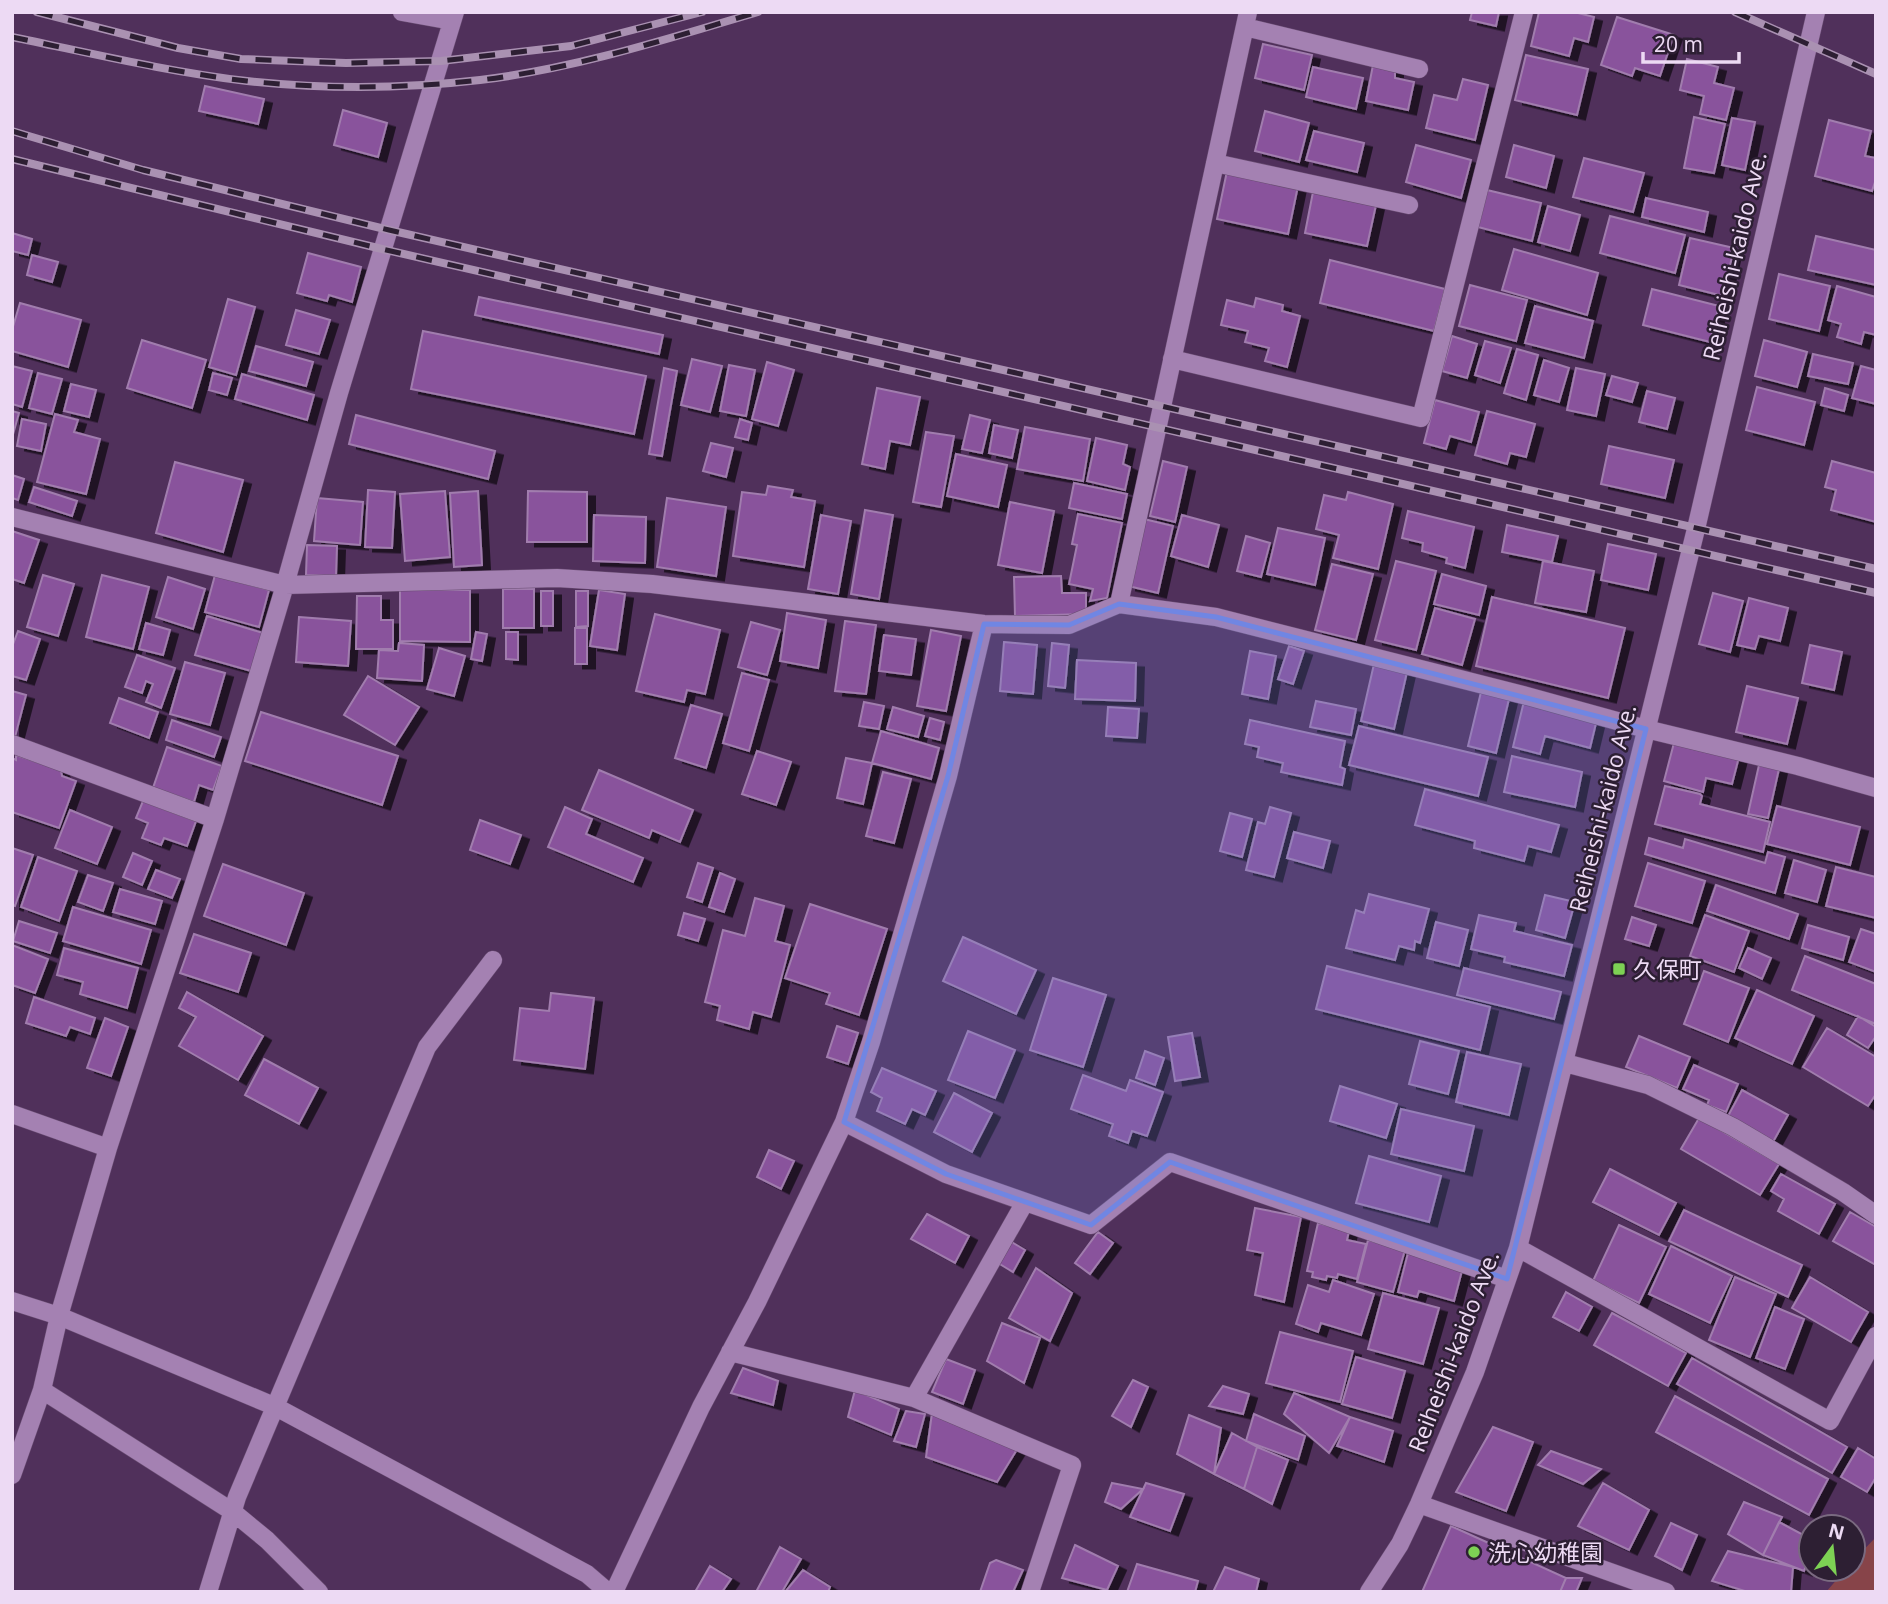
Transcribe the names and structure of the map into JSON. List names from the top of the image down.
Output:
{
  "streets": {
    "street": ["Reiheishi-kaido Ave."]
  },
  "places": {
    "transit": ["久保町"],
    "other": ["洗心幼稚園"]
  },
  "scale_bar": "20 m",
  "north": "top"
}
